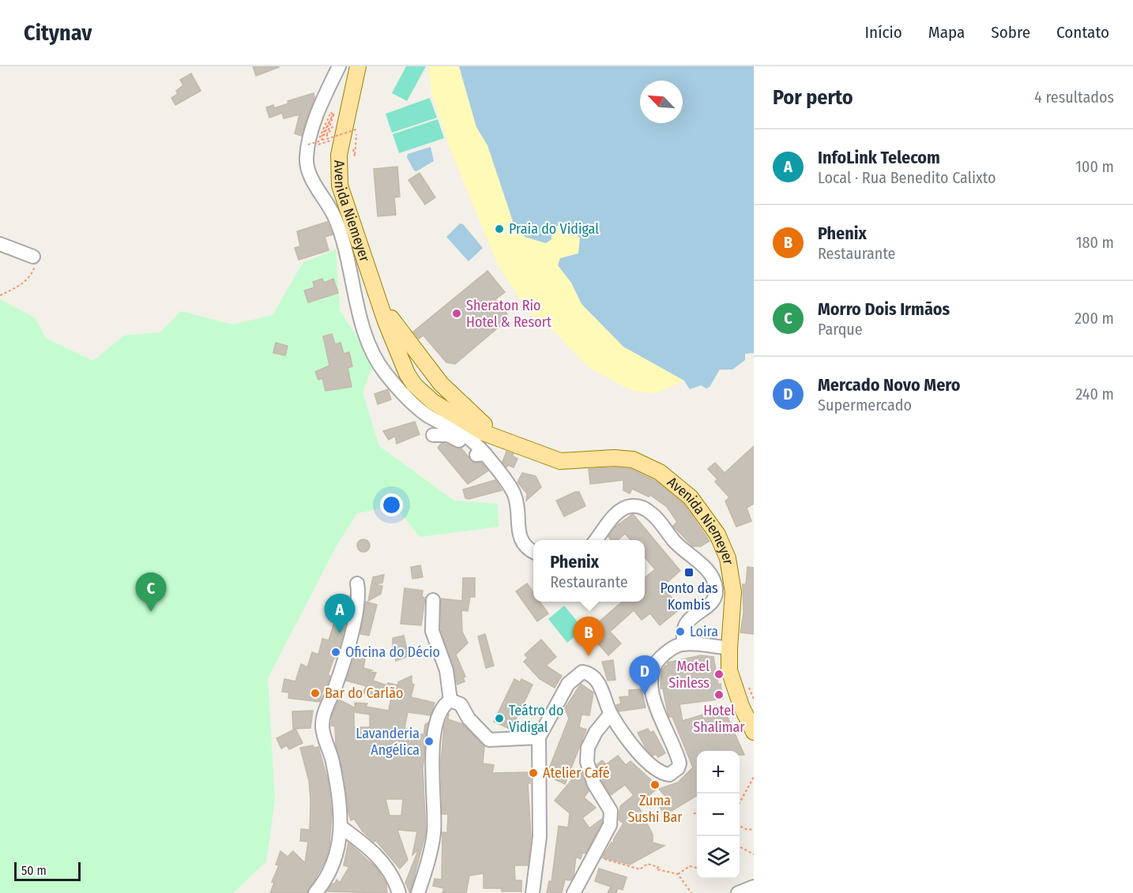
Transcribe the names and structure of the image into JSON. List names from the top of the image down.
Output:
{
  "streets": {
    "main road": ["Avenida Niemeyer"]
  },
  "places": {
    "other": [
      "Praia do Vidigal",
      "Sheraton Rio Hotel & Resort",
      "Loira",
      "Oficina do Décio",
      "Motel Sinless",
      "Bar do Carlão",
      "Hotel Shalimar",
      "Teátro do Vidigal",
      "Lavanderia Angélica",
      "Atelier Café",
      "Zuma Sushi Bar"
    ],
    "transit": ["Ponto das Kombis"]
  },
  "scale_bar": "50 m",
  "north": "top left",
  "page": {
    "header": "Citynav",
    "nav": [
      "Início",
      "Mapa",
      "Sobre",
      "Contato"
    ],
    "heading": ["Por perto", "4 resultados"],
    "list": [
      {
        "mark": "A",
        "name": "InfoLink Telecom",
        "note": "Local · Rua Benedito Calixto",
        "value": "100 m"
      },
      {
        "mark": "B",
        "name": "Phenix",
        "note": "Restaurante",
        "value": "180 m"
      },
      {
        "mark": "C",
        "name": "Morro Dois Irmãos",
        "note": "Parque",
        "value": "200 m"
      },
      {
        "mark": "D",
        "name": "Mercado Novo Mero",
        "note": "Supermercado",
        "value": "240 m"
      }
    ],
    "popup": ["Phenix", "Restaurante"],
    "pins": [
      "C",
      "A",
      "B",
      "D"
    ],
    "map_buttons": ["+", "−"],
    "scale": "50 m"
  }
}
